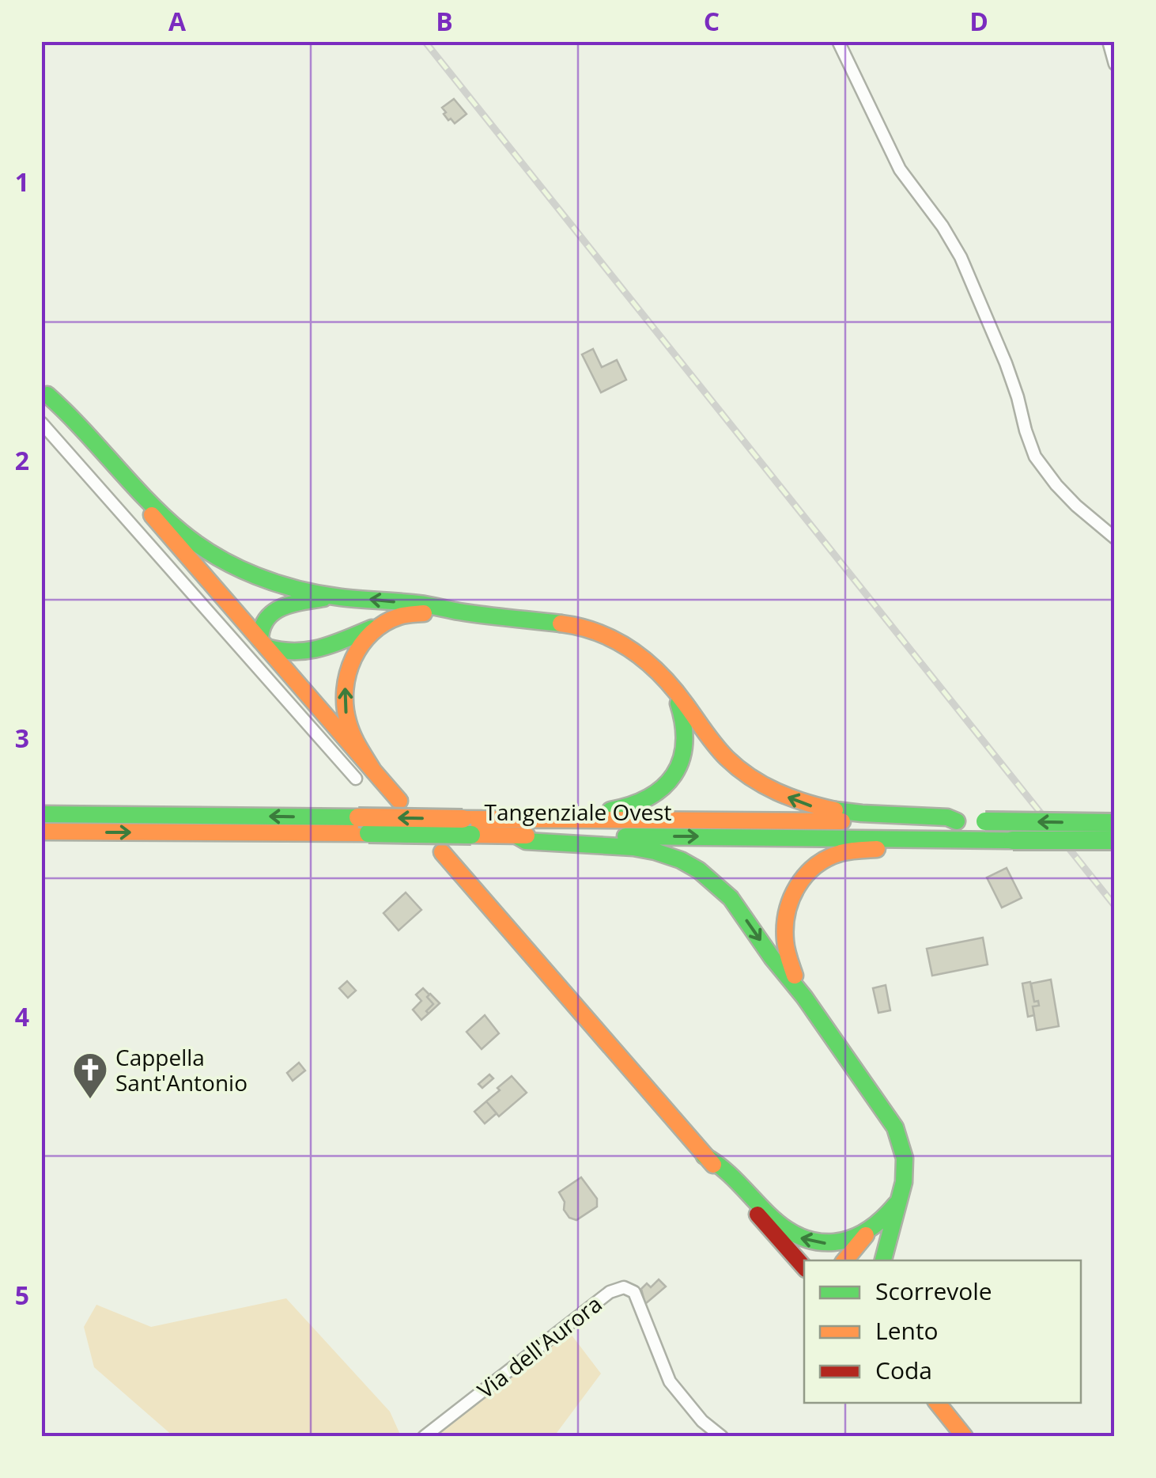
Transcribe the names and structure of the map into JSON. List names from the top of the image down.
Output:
{
  "streets": {
    "main road": ["Tangenziale Ovest"],
    "street": ["Via dell'Aurora"]
  },
  "places": {
    "church": ["Cappella Sant'Antonio"]
  },
  "legend": ["Scorrevole", "Lento", "Coda"],
  "grid": {
    "columns": [
      "A",
      "B",
      "C",
      "D"
    ],
    "rows": [
      "1",
      "2",
      "3",
      "4",
      "5"
    ]
  }
}
